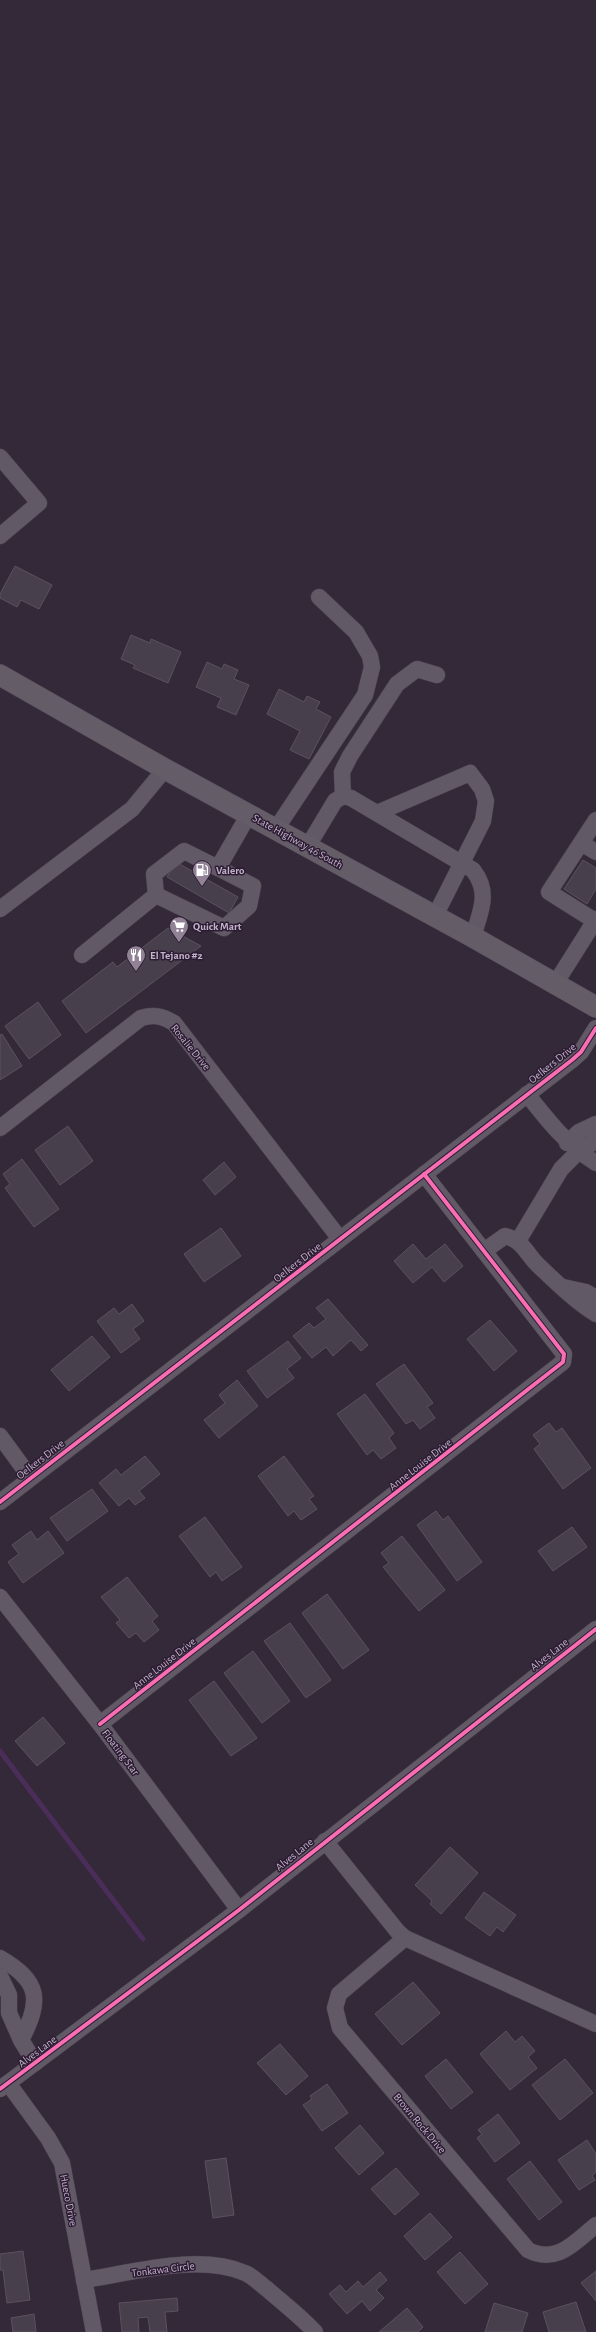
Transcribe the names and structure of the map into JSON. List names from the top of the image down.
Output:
{
  "streets": {
    "main road": ["State Highway 46 South"],
    "street": [
      "Rosalie Drive",
      "Oelkers Drive",
      "Anne Louise Drive",
      "Alves Lane",
      "Floating Star",
      "Brown Rock Drive",
      "Hueco Drive",
      "Tonkawa Circle"
    ]
  },
  "crossings": [
    ["Rosalie Drive", "Oelkers Drive"],
    ["Oelkers Drive", "Anne Louise Drive"],
    ["Anne Louise Drive", "Floating Star"],
    ["Alves Lane", "Floating Star"],
    ["Alves Lane", "Hueco Drive"],
    ["Hueco Drive", "Tonkawa Circle"]
  ],
  "places": {
    "fuel station": ["Valero"],
    "supermarket": ["Quick Mart"],
    "restaurant": ["El Tejano #2"]
  }
}
